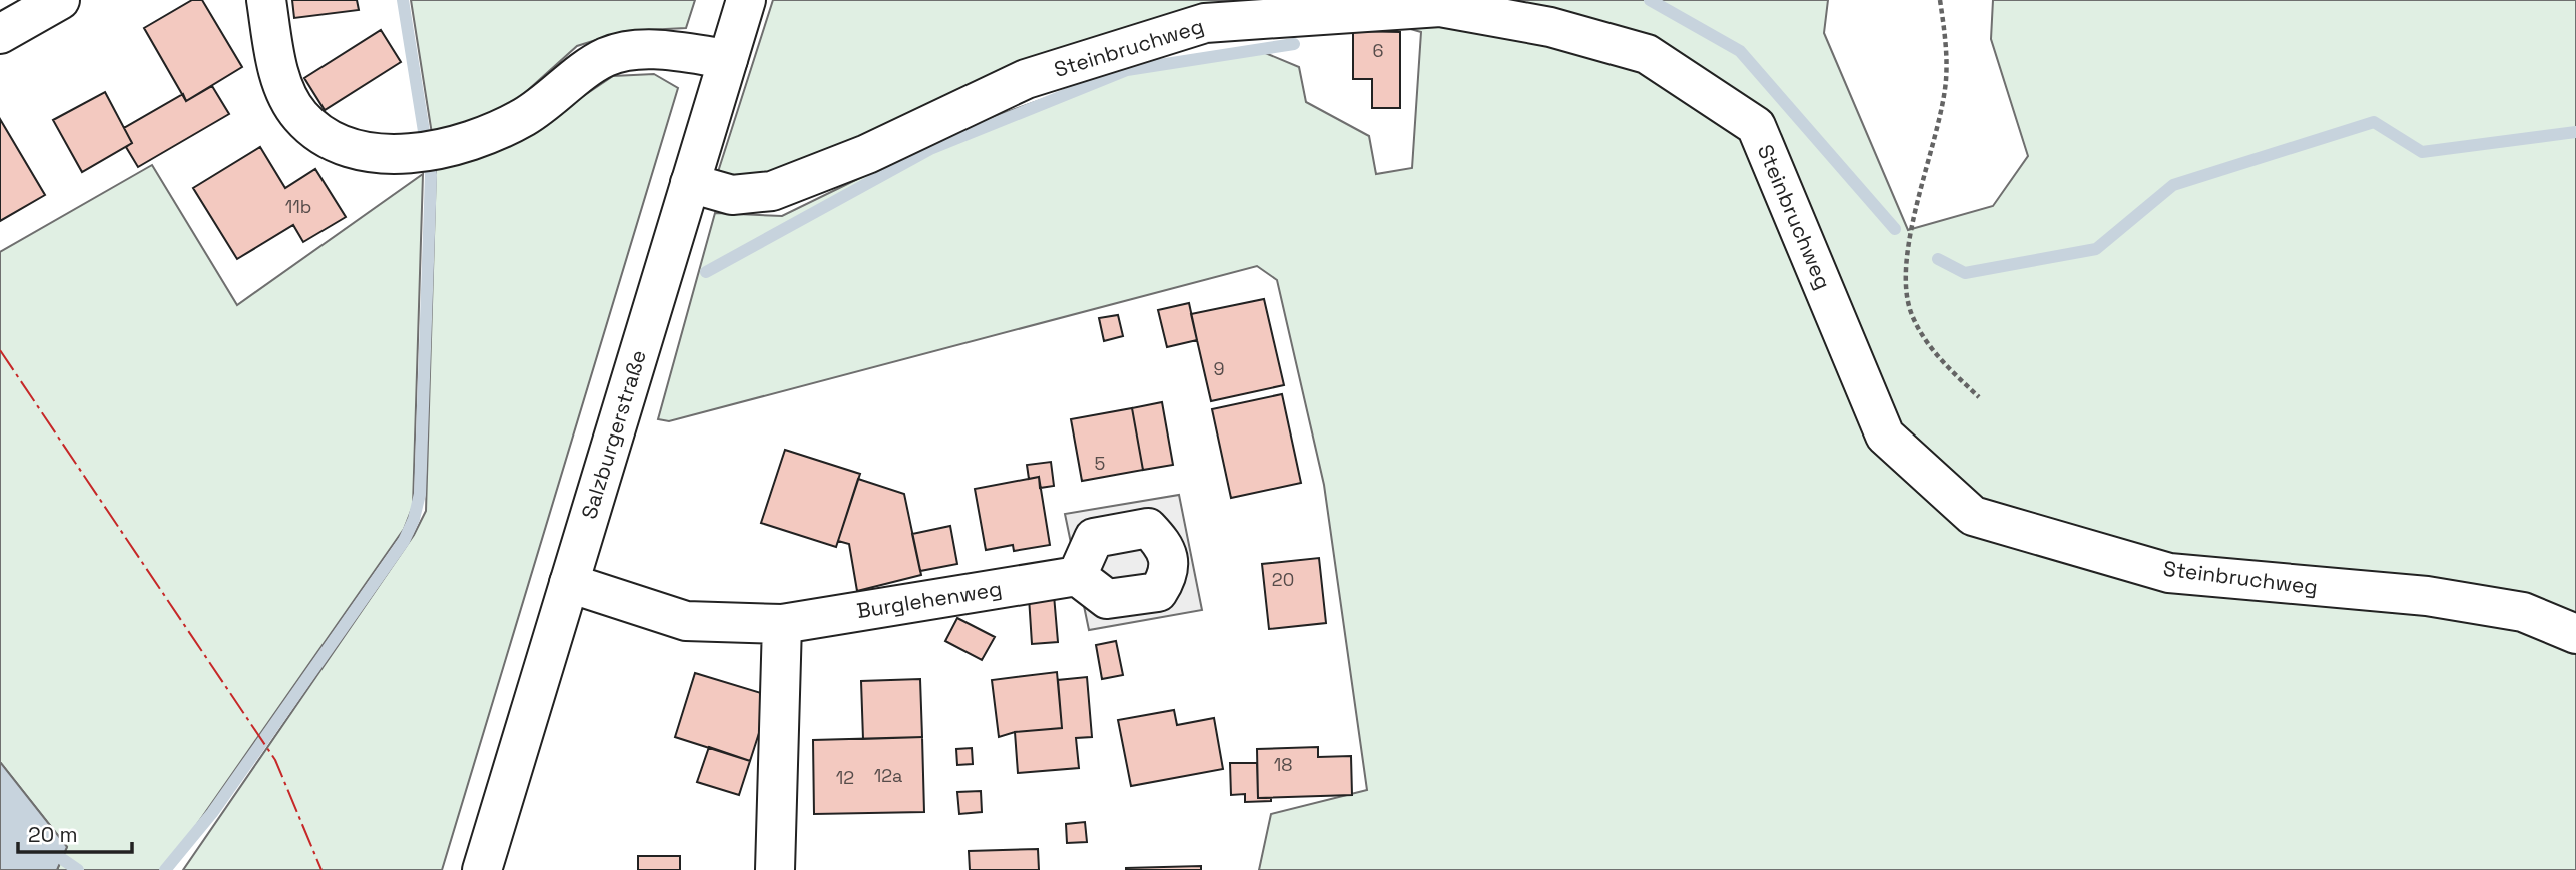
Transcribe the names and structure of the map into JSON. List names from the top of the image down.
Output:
{
  "streets": {
    "street": ["Steinbruchweg", "Salzburgerstraße", "Burglehenweg"]
  },
  "crossings": [
    ["Steinbruchweg", "Salzburgerstraße"],
    ["Salzburgerstraße", "Burglehenweg"]
  ],
  "house_numbers": [
    "6",
    "11b",
    "9",
    "5",
    "20",
    "18",
    "12a",
    "12"
  ],
  "scale_bar": "20 m"
}
